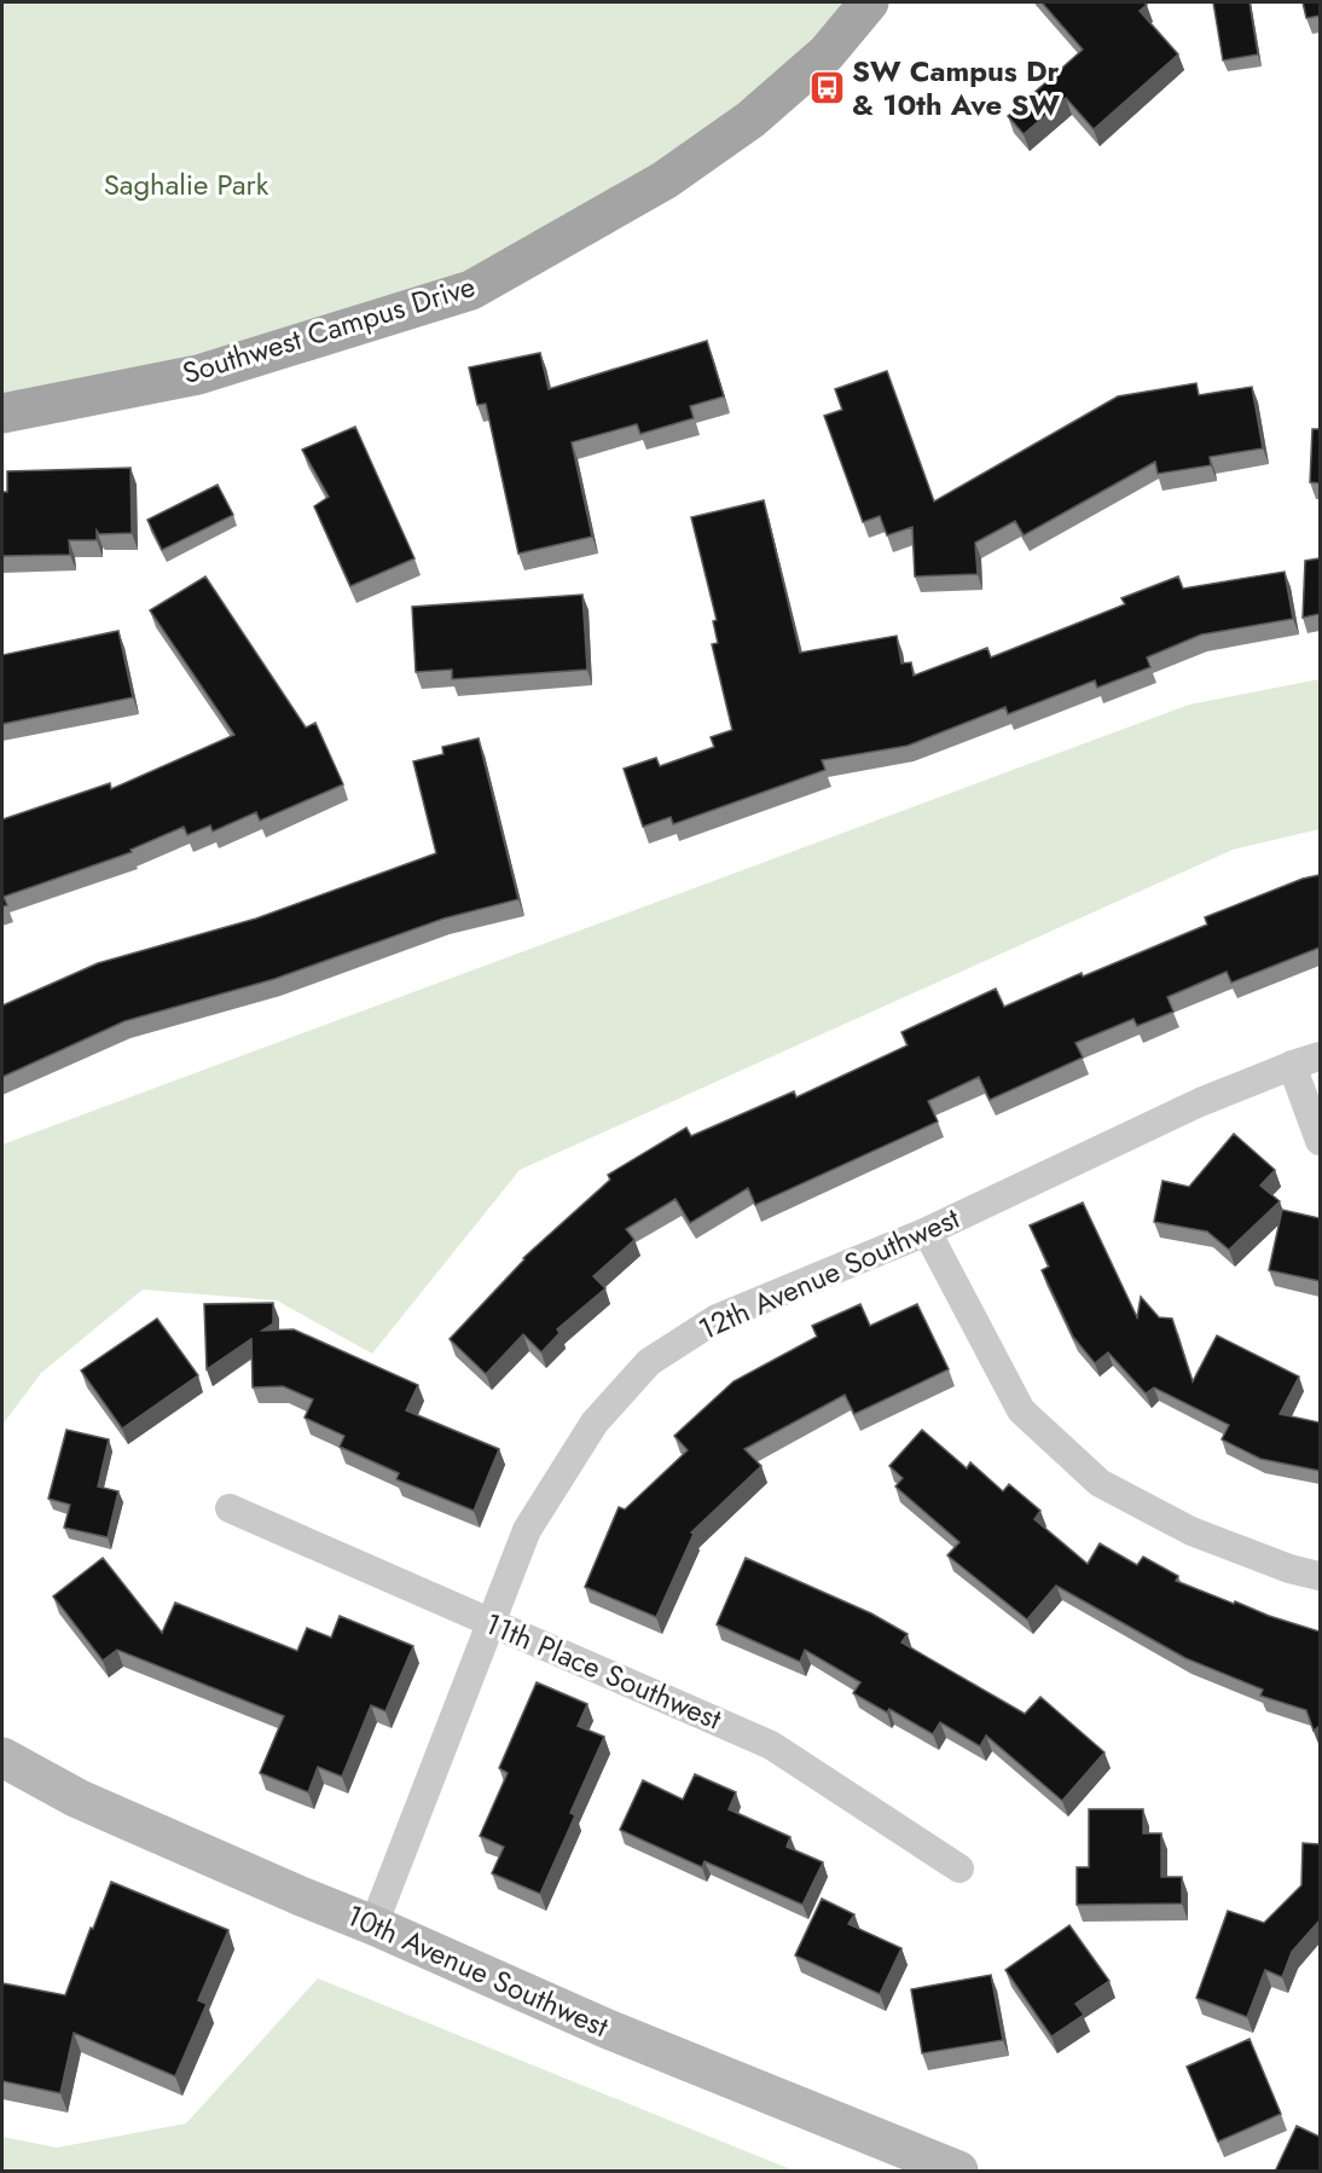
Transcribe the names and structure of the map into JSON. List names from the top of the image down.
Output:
{
  "streets": {
    "main road": ["Southwest Campus Drive"],
    "street": ["12th Avenue Southwest", "11th Place Southwest", "10th Avenue Southwest"]
  },
  "crossings": [
    ["12th Avenue Southwest", "11th Place Southwest"],
    ["12th Avenue Southwest", "10th Avenue Southwest"]
  ],
  "parks": ["Saghalie Park"],
  "places": {
    "bus stop": ["SW Campus Dr & 10th Ave SW"]
  }
}
